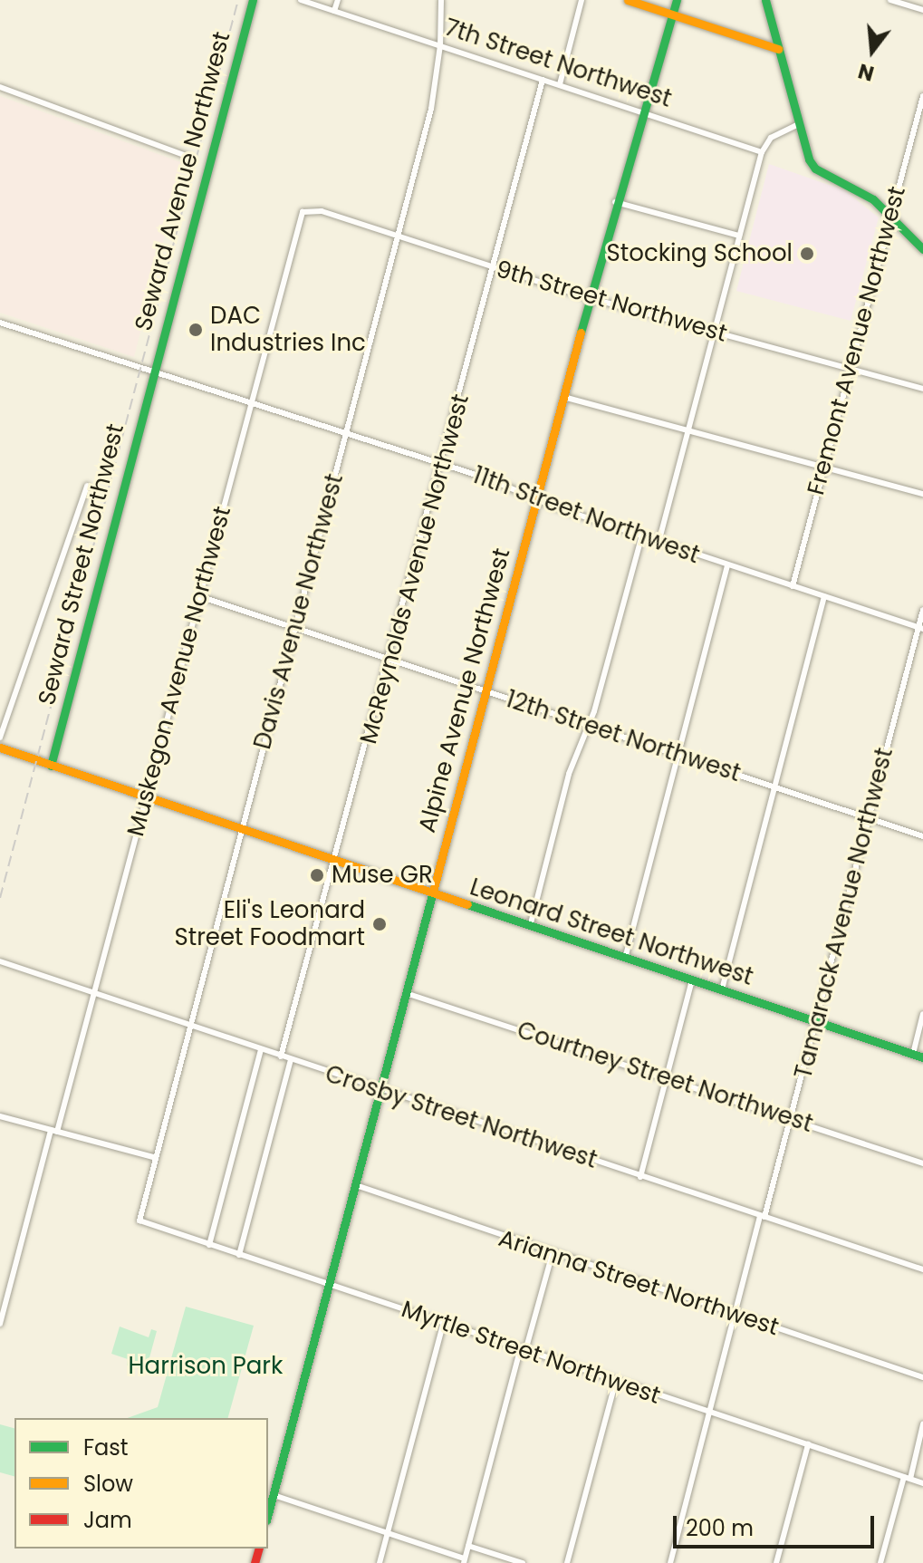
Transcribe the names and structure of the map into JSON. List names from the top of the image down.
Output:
{
  "streets": {
    "main road": [
      "Seward Avenue Northwest",
      "Seward Street Northwest",
      "Alpine Avenue Northwest",
      "Leonard Street Northwest"
    ],
    "street": [
      "7th Street Northwest",
      "9th Street Northwest",
      "Fremont Avenue Northwest",
      "11th Street Northwest",
      "McReynolds Avenue Northwest",
      "Davis Avenue Northwest",
      "Muskegon Avenue Northwest",
      "12th Street Northwest",
      "Tamarack Avenue Northwest",
      "Courtney Street Northwest",
      "Crosby Street Northwest",
      "Arianna Street Northwest",
      "Myrtle Street Northwest"
    ]
  },
  "crossings": [
    ["7th Street Northwest", "McReynolds Avenue Northwest"],
    ["7th Street Northwest", "Davis Avenue Northwest"],
    ["7th Street Northwest", "Alpine Avenue Northwest"],
    ["Seward Avenue Northwest", "11th Street Northwest"],
    ["Seward Avenue Northwest", "Seward Street Northwest"],
    ["9th Street Northwest", "Fremont Avenue Northwest"],
    ["9th Street Northwest", "McReynolds Avenue Northwest"],
    ["9th Street Northwest", "Davis Avenue Northwest"],
    ["9th Street Northwest", "Muskegon Avenue Northwest"],
    ["9th Street Northwest", "Alpine Avenue Northwest"],
    ["Fremont Avenue Northwest", "11th Street Northwest"],
    ["11th Street Northwest", "Seward Street Northwest"],
    ["11th Street Northwest", "McReynolds Avenue Northwest"],
    ["11th Street Northwest", "Davis Avenue Northwest"],
    ["11th Street Northwest", "Muskegon Avenue Northwest"],
    ["11th Street Northwest", "Alpine Avenue Northwest"],
    ["11th Street Northwest", "Tamarack Avenue Northwest"],
    ["Seward Street Northwest", "Leonard Street Northwest"],
    ["McReynolds Avenue Northwest", "12th Street Northwest"],
    ["McReynolds Avenue Northwest", "Leonard Street Northwest"],
    ["McReynolds Avenue Northwest", "Crosby Street Northwest"],
    ["Davis Avenue Northwest", "12th Street Northwest"],
    ["Davis Avenue Northwest", "Leonard Street Northwest"],
    ["Davis Avenue Northwest", "Crosby Street Northwest"],
    ["Davis Avenue Northwest", "Myrtle Street Northwest"],
    ["Muskegon Avenue Northwest", "12th Street Northwest"],
    ["Muskegon Avenue Northwest", "Leonard Street Northwest"],
    ["Muskegon Avenue Northwest", "Crosby Street Northwest"],
    ["Alpine Avenue Northwest", "12th Street Northwest"],
    ["Alpine Avenue Northwest", "Leonard Street Northwest"],
    ["Alpine Avenue Northwest", "Courtney Street Northwest"],
    ["Alpine Avenue Northwest", "Crosby Street Northwest"],
    ["Alpine Avenue Northwest", "Arianna Street Northwest"],
    ["Alpine Avenue Northwest", "Myrtle Street Northwest"],
    ["12th Street Northwest", "Tamarack Avenue Northwest"],
    ["Tamarack Avenue Northwest", "Leonard Street Northwest"],
    ["Tamarack Avenue Northwest", "Courtney Street Northwest"],
    ["Tamarack Avenue Northwest", "Crosby Street Northwest"],
    ["Tamarack Avenue Northwest", "Arianna Street Northwest"],
    ["Tamarack Avenue Northwest", "Myrtle Street Northwest"]
  ],
  "parks": ["Harrison Park"],
  "places": [
    "Stocking School",
    "DAC Industries Inc",
    "Muse GR",
    "Eli's Leonard Street Foodmart"
  ],
  "legend": ["Fast", "Slow", "Jam"],
  "scale_bar": "200 m",
  "north": "bottom"
}
